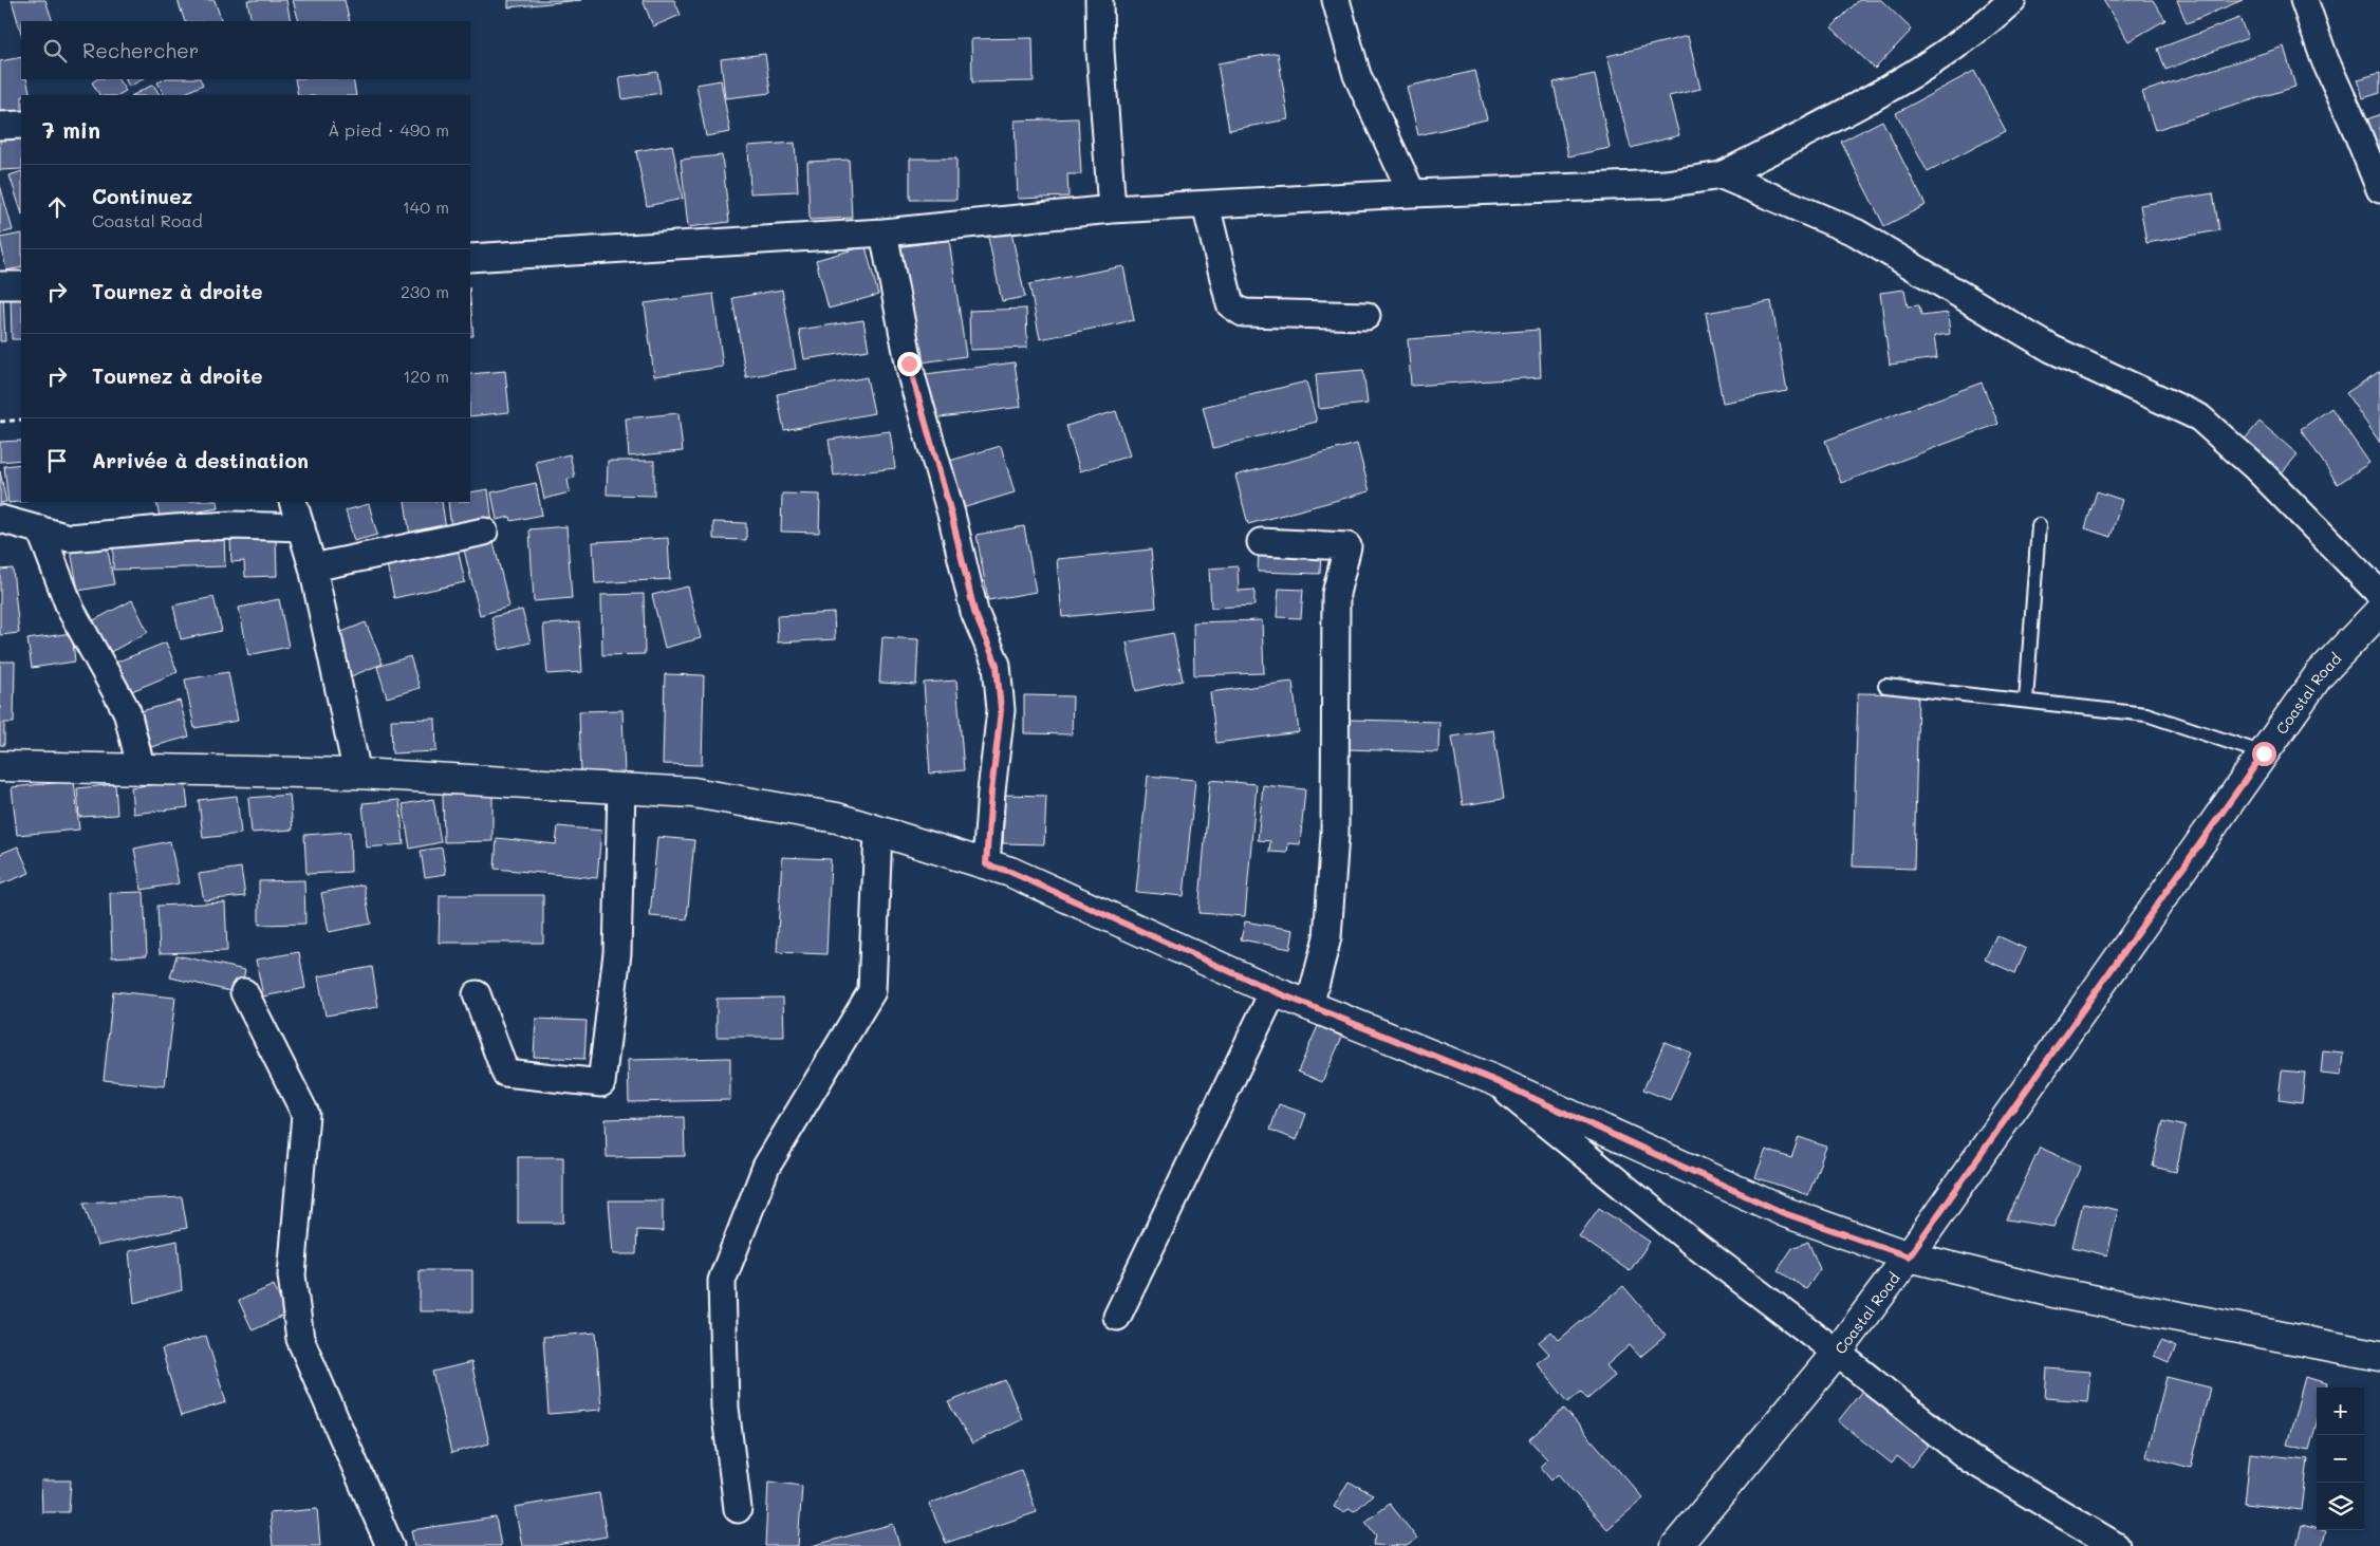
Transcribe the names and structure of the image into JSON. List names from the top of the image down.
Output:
{
  "streets": {
    "street": ["Coastal Road"]
  },
  "page": {
    "search": "Rechercher",
    "heading": ["7 min", "À pied · 490 m"],
    "list": [
      ["Continuez", "Coastal Road", "140 m"],
      ["Tournez à droite", "230 m"],
      ["Tournez à droite", "120 m"],
      "Arrivée à destination"
    ],
    "map_buttons": ["+", "−"]
  }
}
